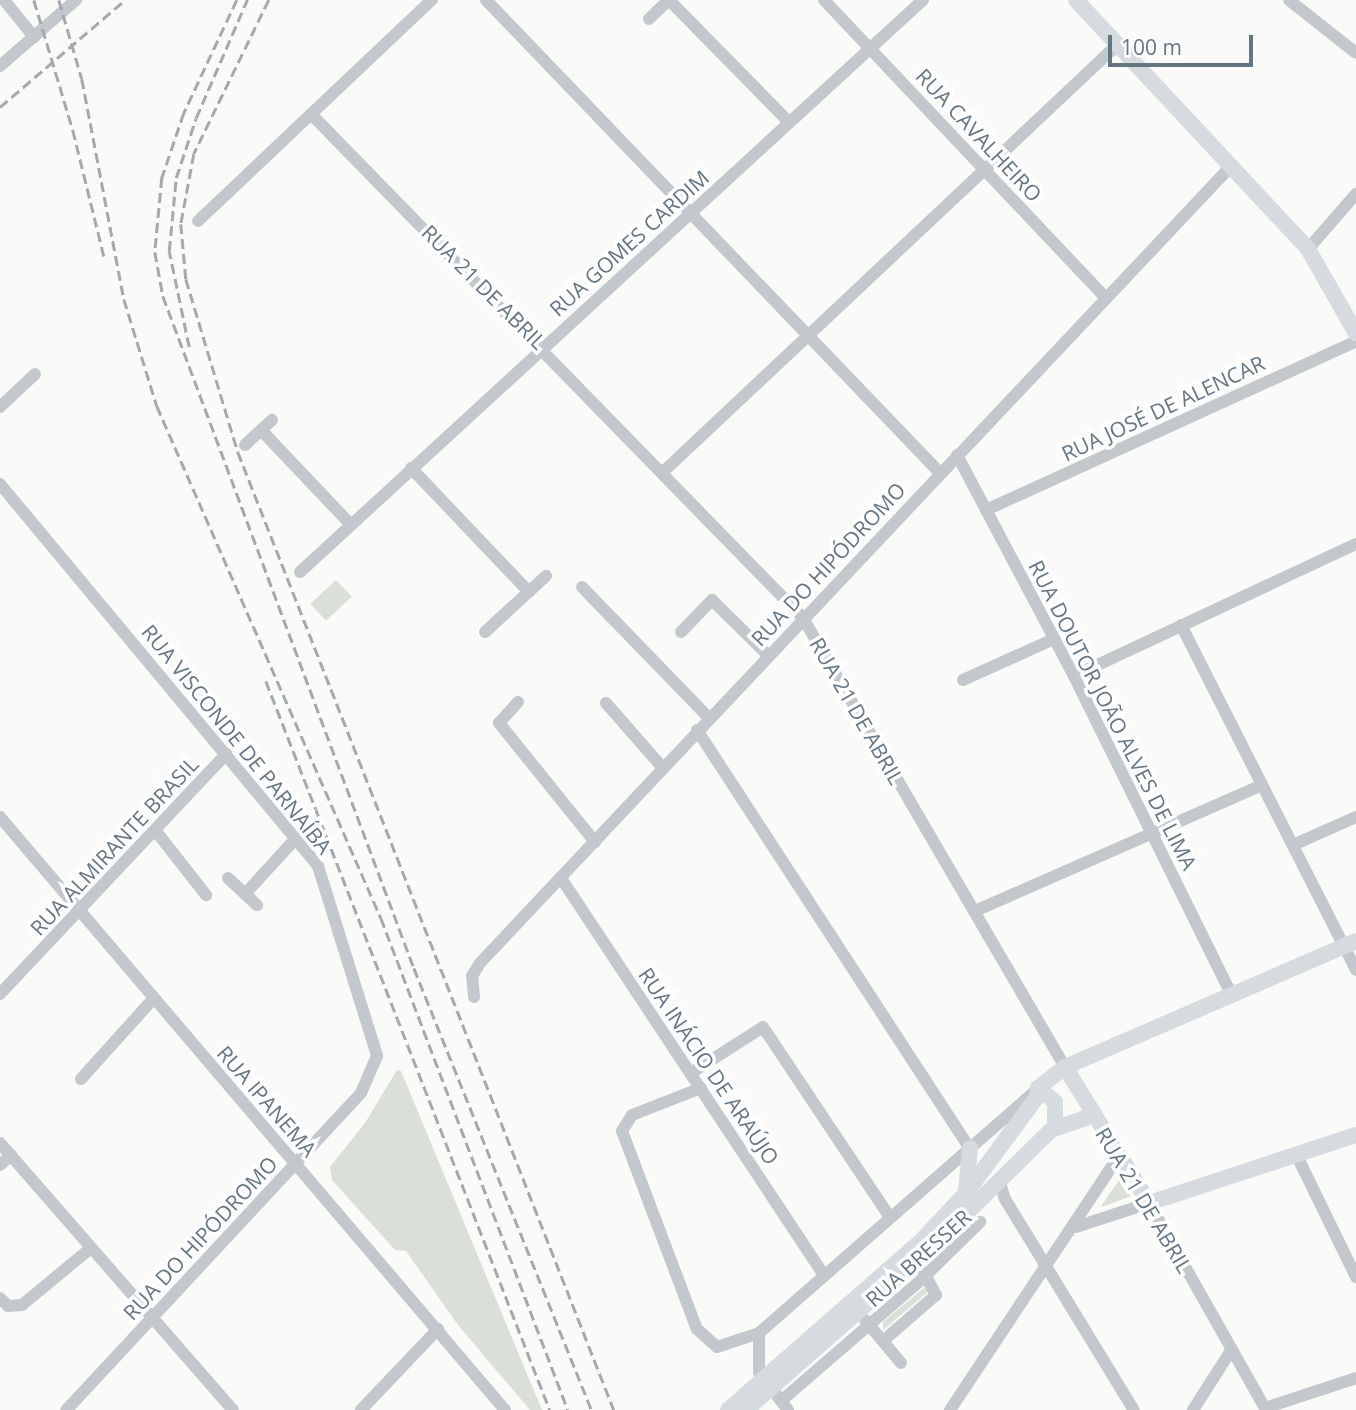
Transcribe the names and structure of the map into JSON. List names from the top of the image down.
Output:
{
  "streets": {
    "main road": ["RUA 21 DE ABRIL", "RUA BRESSER"],
    "street": [
      "RUA CAVALHEIRO",
      "RUA GOMES CARDIM",
      "RUA JOSÉ DE ALENCAR",
      "RUA DO HIPÓDROMO",
      "RUA DOUTOR JOÃO ALVES DE LIMA",
      "RUA VISCONDE DE PARNAÍBA",
      "RUA ALMIRANTE BRASIL",
      "RUA INÁCIO DE ARAÚJO",
      "RUA IPANEMA"
    ]
  },
  "crossings": [
    ["RUA CAVALHEIRO", "RUA GOMES CARDIM"],
    ["RUA CAVALHEIRO", "RUA DO HIPÓDROMO"],
    ["RUA GOMES CARDIM", "RUA 21 DE ABRIL"],
    ["RUA 21 DE ABRIL", "RUA DO HIPÓDROMO"],
    ["RUA 21 DE ABRIL", "RUA BRESSER"],
    ["RUA JOSÉ DE ALENCAR", "RUA DOUTOR JOÃO ALVES DE LIMA"],
    ["RUA DO HIPÓDROMO", "RUA DOUTOR JOÃO ALVES DE LIMA"],
    ["RUA DO HIPÓDROMO", "RUA VISCONDE DE PARNAÍBA"],
    ["RUA DO HIPÓDROMO", "RUA INÁCIO DE ARAÚJO"],
    ["RUA DO HIPÓDROMO", "RUA IPANEMA"],
    ["RUA DOUTOR JOÃO ALVES DE LIMA", "RUA BRESSER"],
    ["RUA VISCONDE DE PARNAÍBA", "RUA ALMIRANTE BRASIL"],
    ["RUA ALMIRANTE BRASIL", "RUA IPANEMA"],
    ["RUA INÁCIO DE ARAÚJO", "RUA BRESSER"]
  ],
  "scale_bar": "100 m"
}
